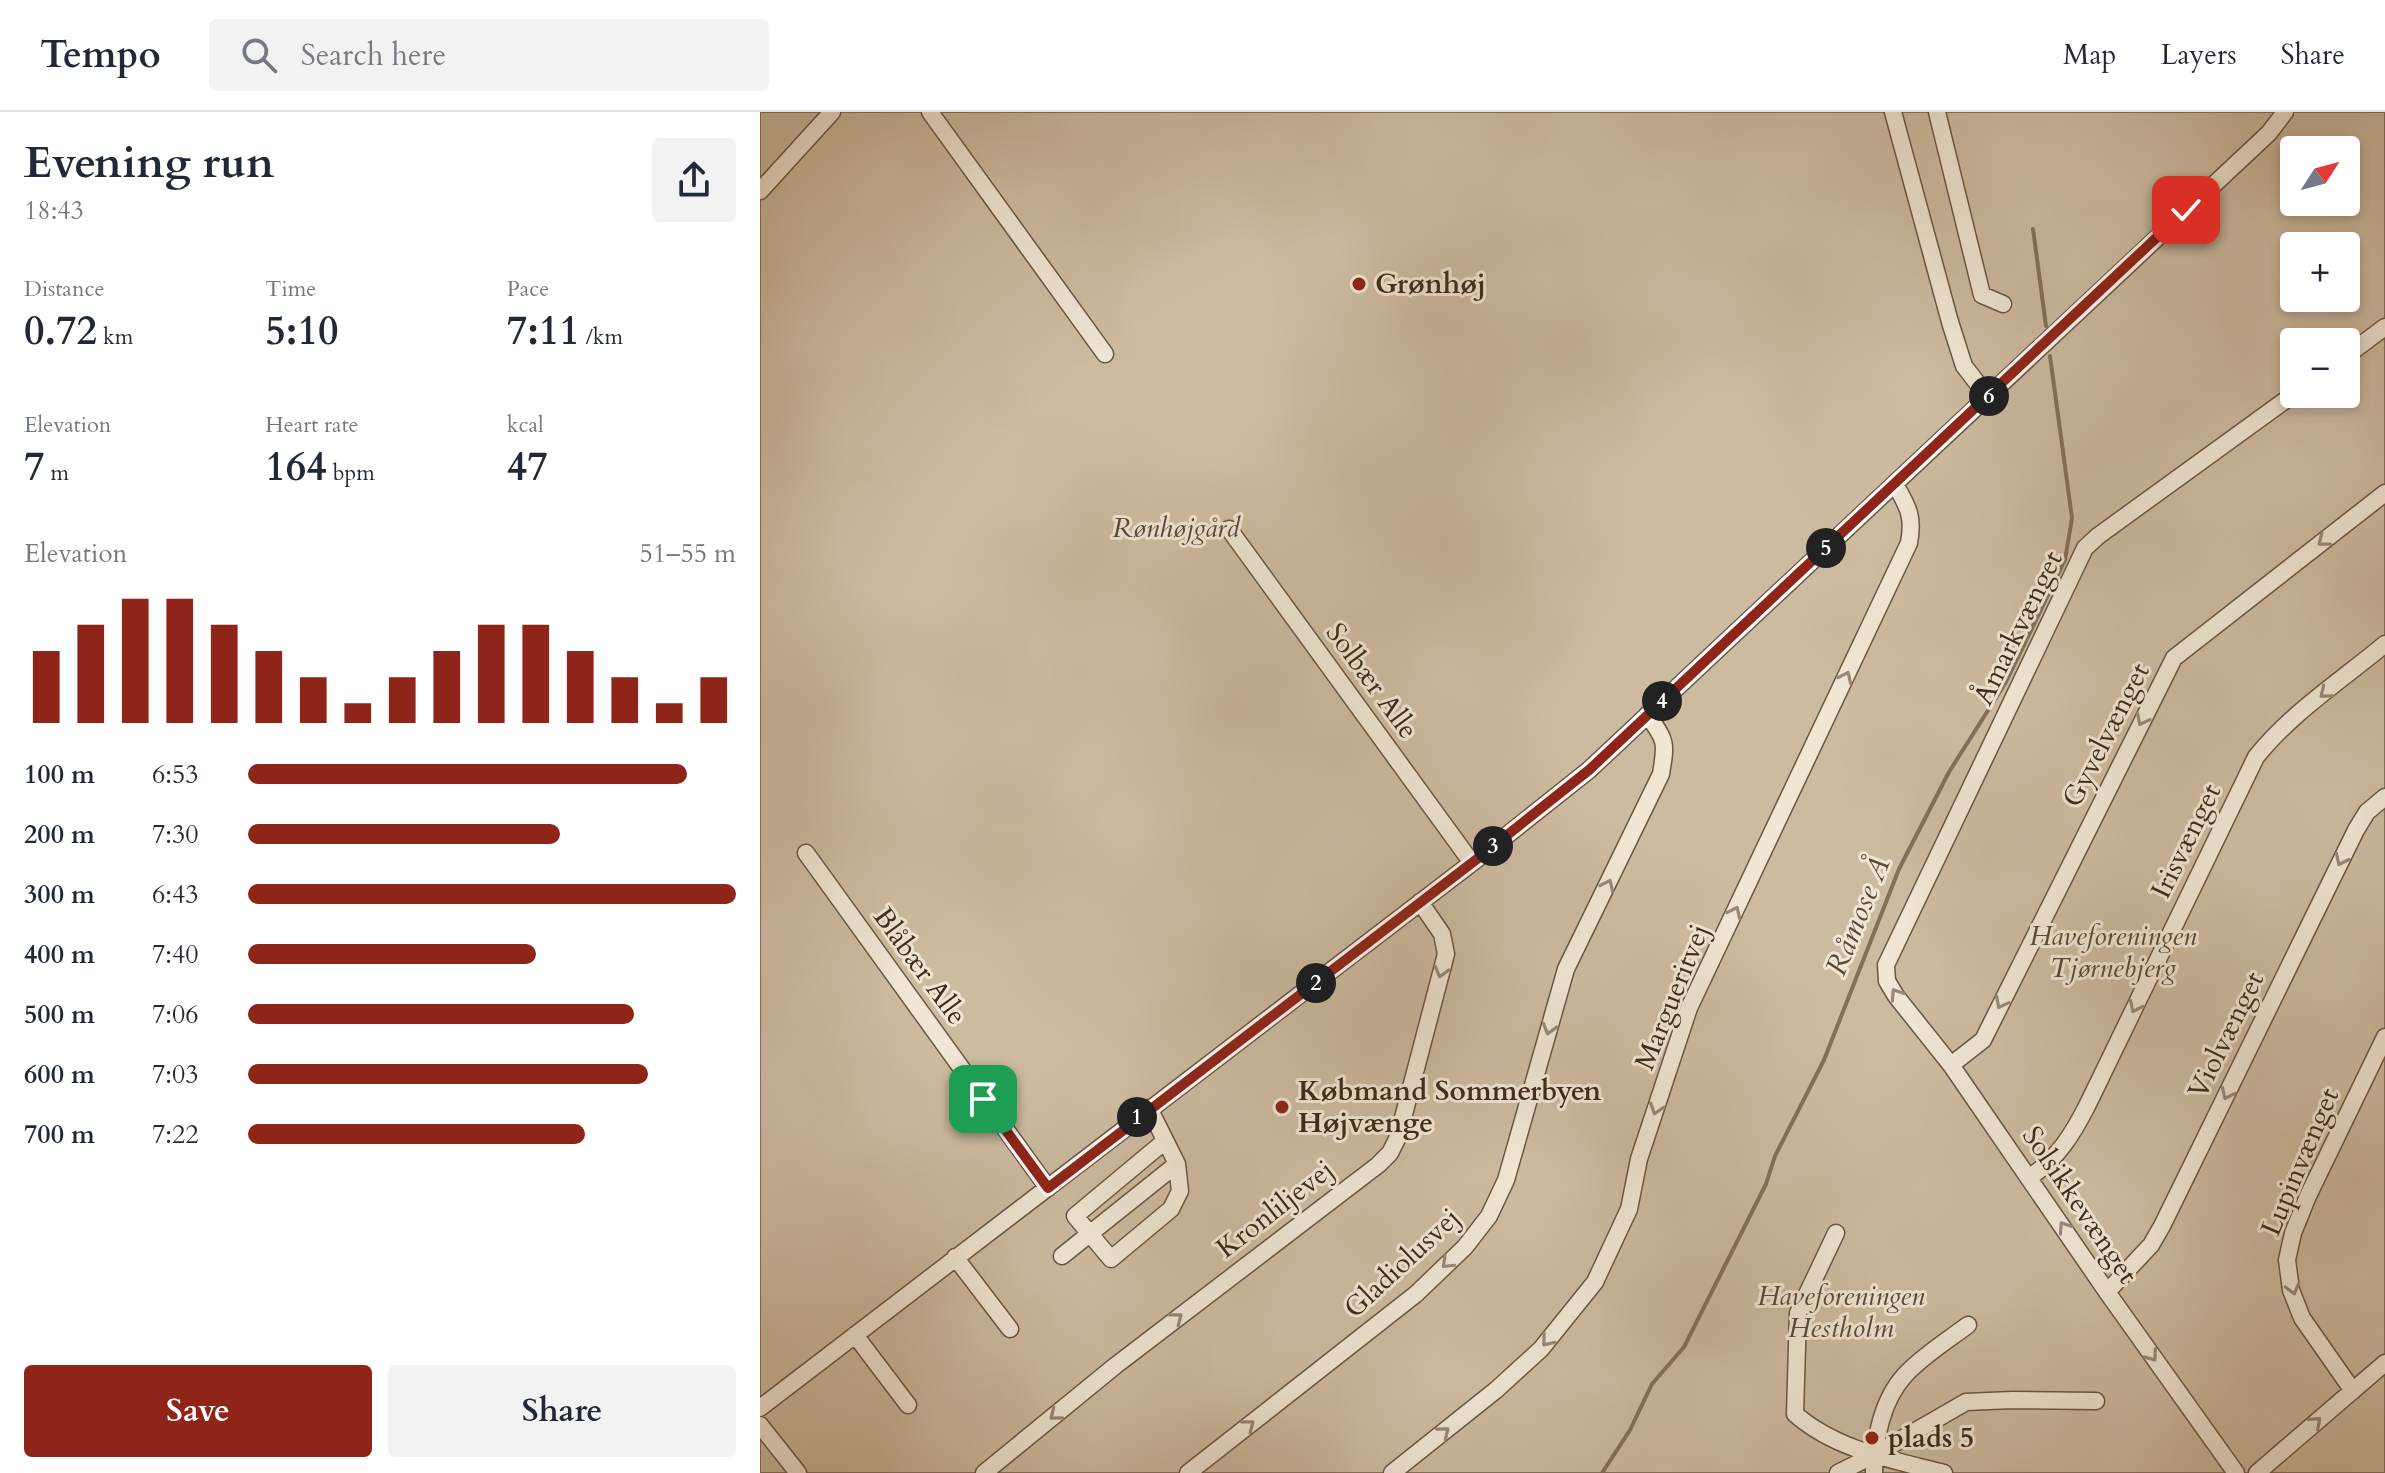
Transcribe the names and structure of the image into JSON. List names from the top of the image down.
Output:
{
  "streets": {
    "street": [
      "Åmarkvænget",
      "Solbær Alle",
      "Gyvelvænget",
      "Irisvænget",
      "Blåbær Alle",
      "Margueritvej",
      "Violvænget",
      "Lupinvænget",
      "Solsikkevænget",
      "Kronliljevej",
      "Gladiolusvej"
    ]
  },
  "crossings": [
    ["Åmarkvænget", "Solsikkevænget"],
    ["Gyvelvænget", "Solsikkevænget"],
    ["Irisvænget", "Solsikkevænget"],
    ["Violvænget", "Solsikkevænget"]
  ],
  "one_way": [
    "Gyvelvænget",
    "Irisvænget",
    "Margueritvej",
    "Violvænget",
    "Lupinvænget",
    "Gladiolusvej"
  ],
  "water": ["Råmose Å"],
  "parks": ["Rønhøjgård", "Haveforeningen Tjørnebjerg", "Haveforeningen Hestholm"],
  "places": ["Grønhøj", "Købmand Sommerbyen Højvænge", "plads 5"],
  "north": "top right",
  "page": {
    "header": "Tempo",
    "search": "Search here",
    "nav": ["Map", "Layers", "Share"],
    "heading": ["Evening run", "18:43"],
    "map_buttons": ["+", "−"],
    "stats": [
      ["Distance", "0.72 km"],
      ["Time", "5:10"],
      ["Pace", "7:11 /km"],
      ["Elevation", "7 m"],
      ["Heart rate", "164 bpm"],
      ["kcal", "47"]
    ],
    "pins": [
      "6",
      "5",
      "4",
      "3",
      "2",
      "1"
    ],
    "chart": ["Elevation", "51–55 m"],
    "list": [
      {
        "name": "100 m",
        "note": "6:53"
      },
      {
        "name": "200 m",
        "note": "7:30"
      },
      {
        "name": "300 m",
        "note": "6:43"
      },
      {
        "name": "400 m",
        "note": "7:40"
      },
      {
        "name": "500 m",
        "note": "7:06"
      },
      {
        "name": "600 m",
        "note": "7:03"
      },
      {
        "name": "700 m",
        "note": "7:22"
      }
    ],
    "buttons": ["Save", "Share"]
  }
}
